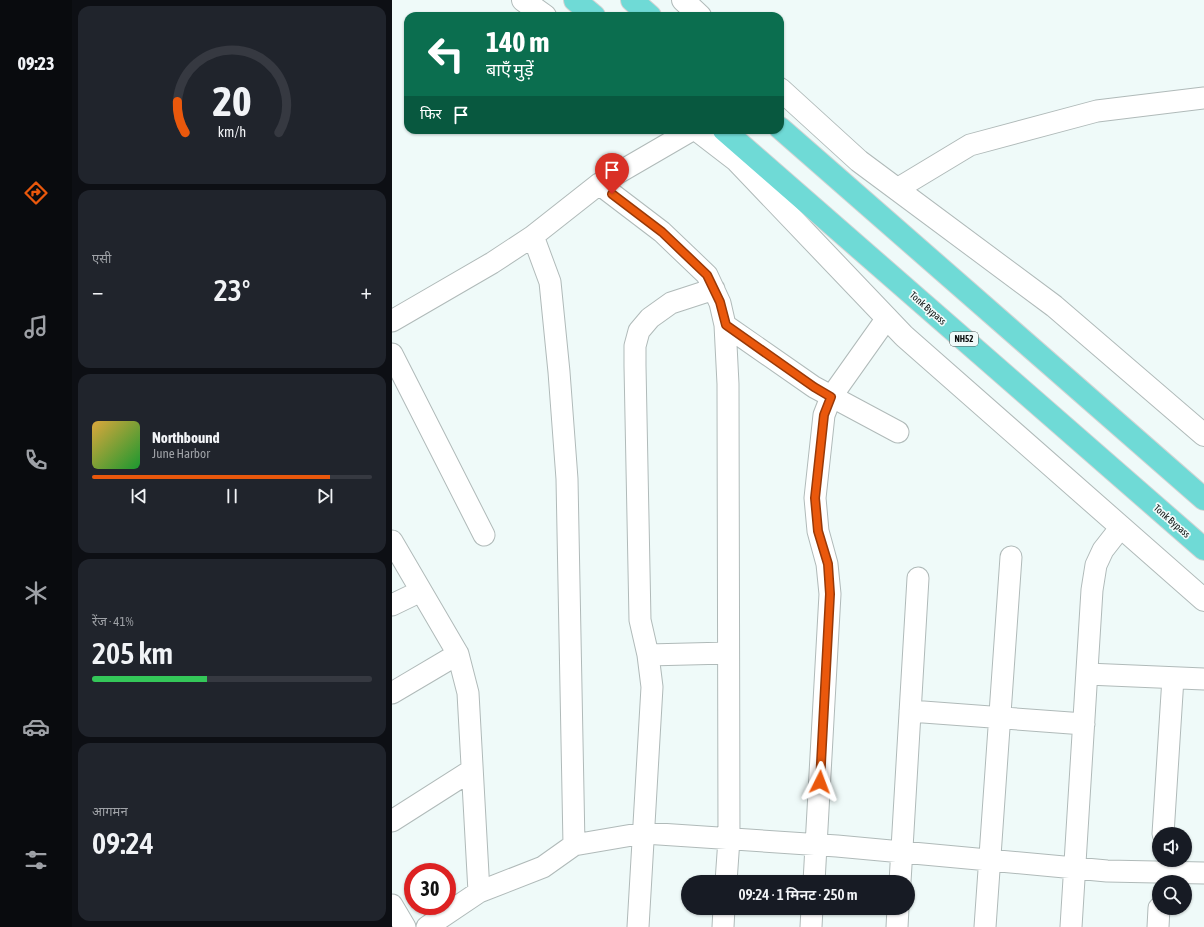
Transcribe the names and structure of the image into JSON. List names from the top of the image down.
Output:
{
  "streets": {
    "highway": ["Tonk Bypass", "NH52"]
  },
  "page": {
    "tabs": "09:23",
    "turn": ["140 m", "बाएँ मुड़ें"],
    "then": "फिर",
    "tile": [
      "एसी",
      ["रेंज · 41%", "205 km"],
      ["आगमन", "09:24"]
    ],
    "heat": ["−", "23°", "+"],
    "song": ["Northbound", "June Harbor"],
    "limit": "30",
    "trip": "09:24 · 1 मिनट · 250 m",
    "gauge": ["20", "km/h"]
  }
}
